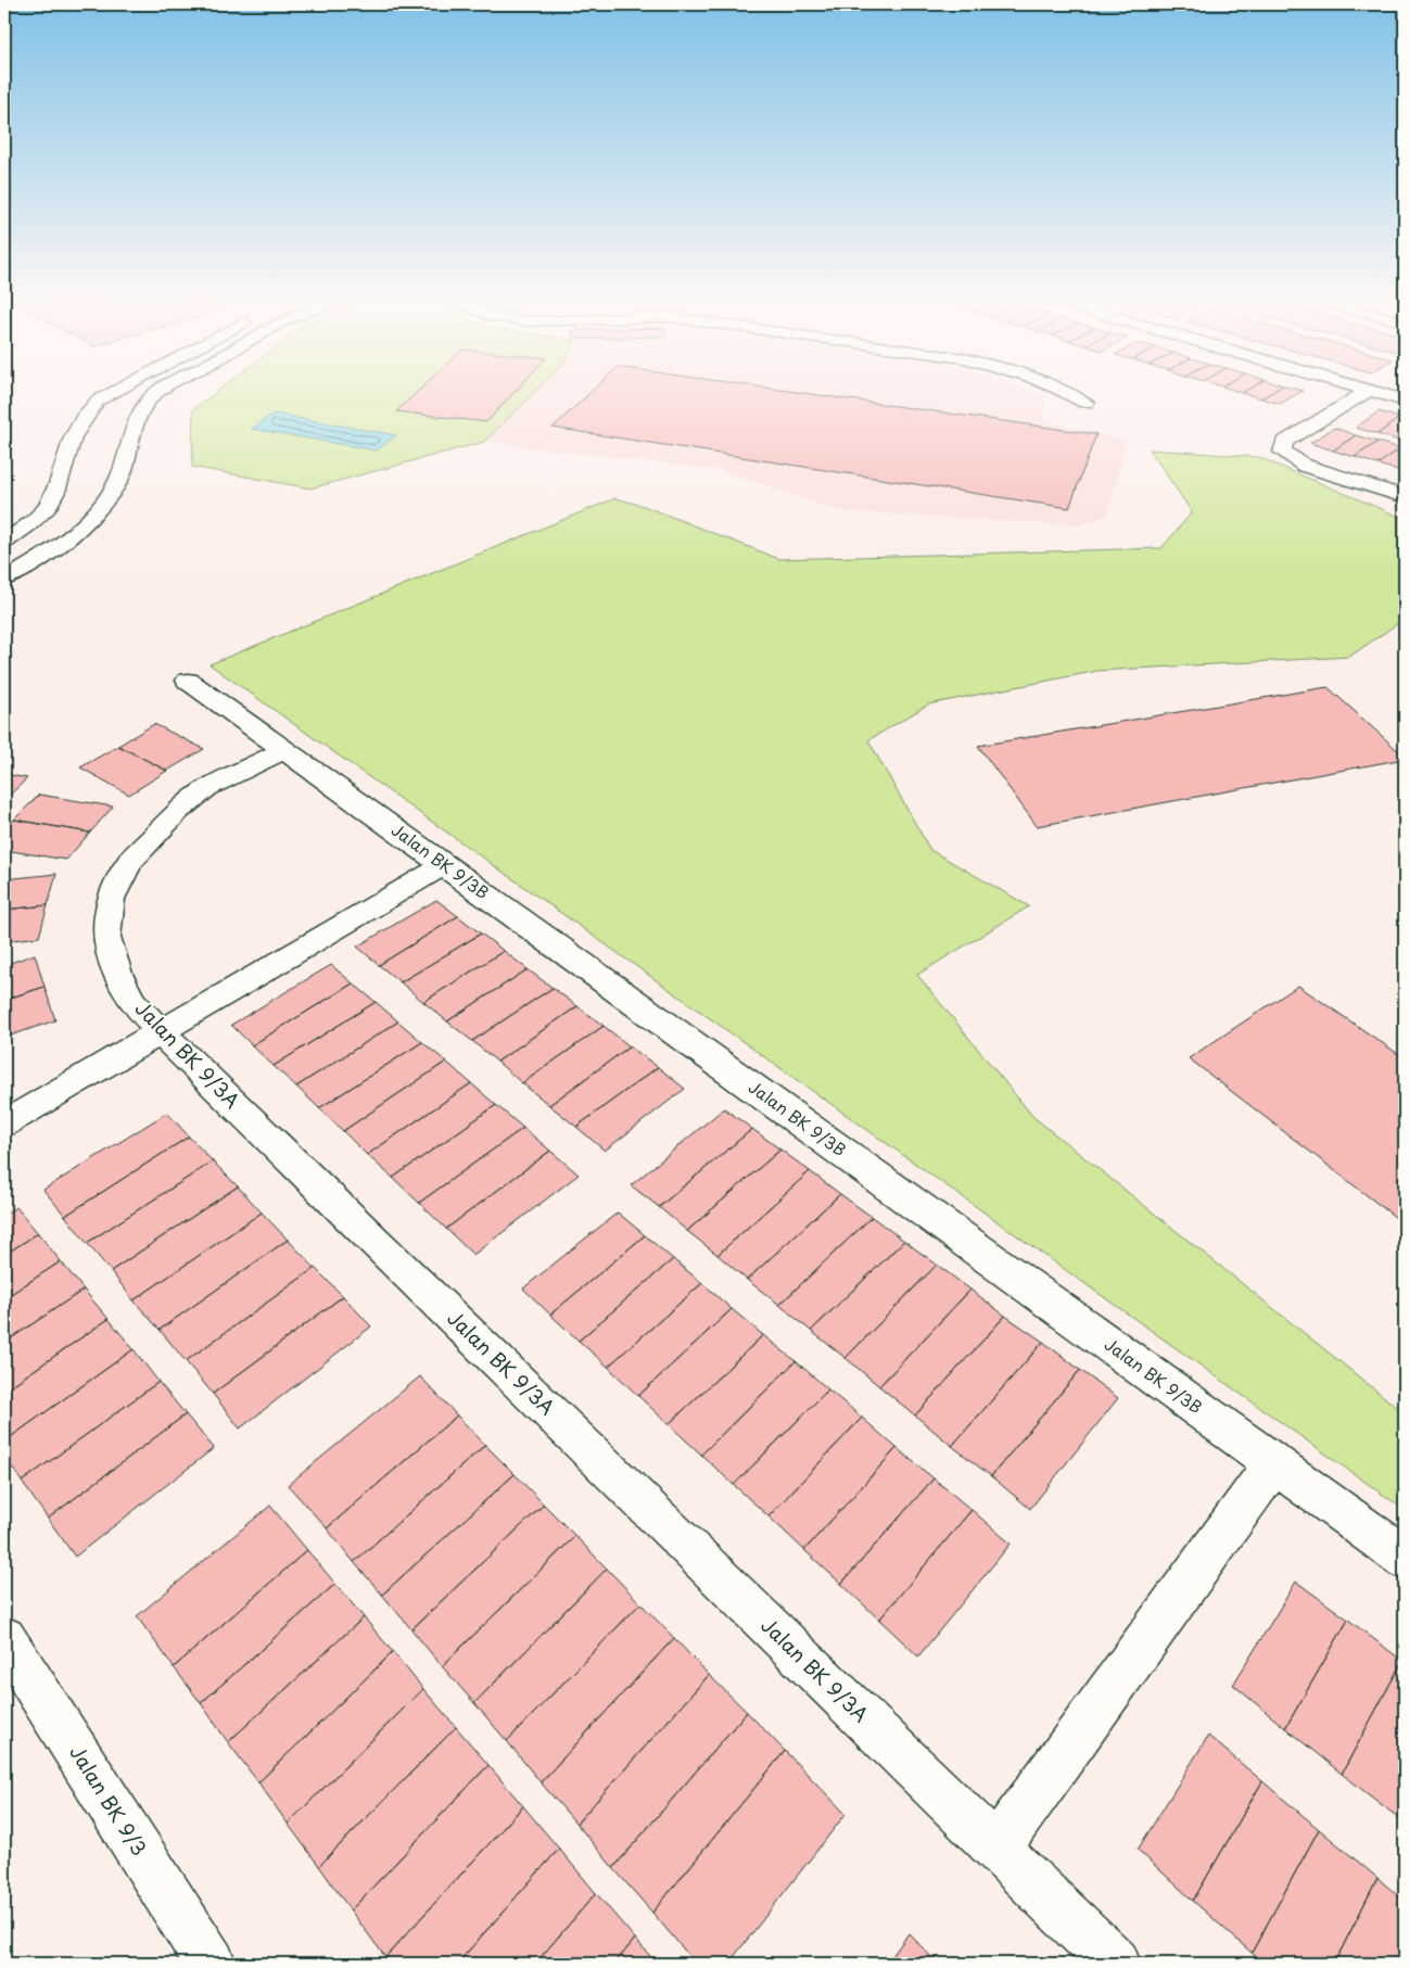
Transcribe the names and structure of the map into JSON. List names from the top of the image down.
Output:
{
  "streets": {
    "street": ["Jalan BK 9/3B", "Jalan BK 9/3A", "Jalan BK 9/3"]
  },
  "crossings": [
    ["Jalan BK 9/3B", "Jalan BK 9/3A"]
  ]
}
